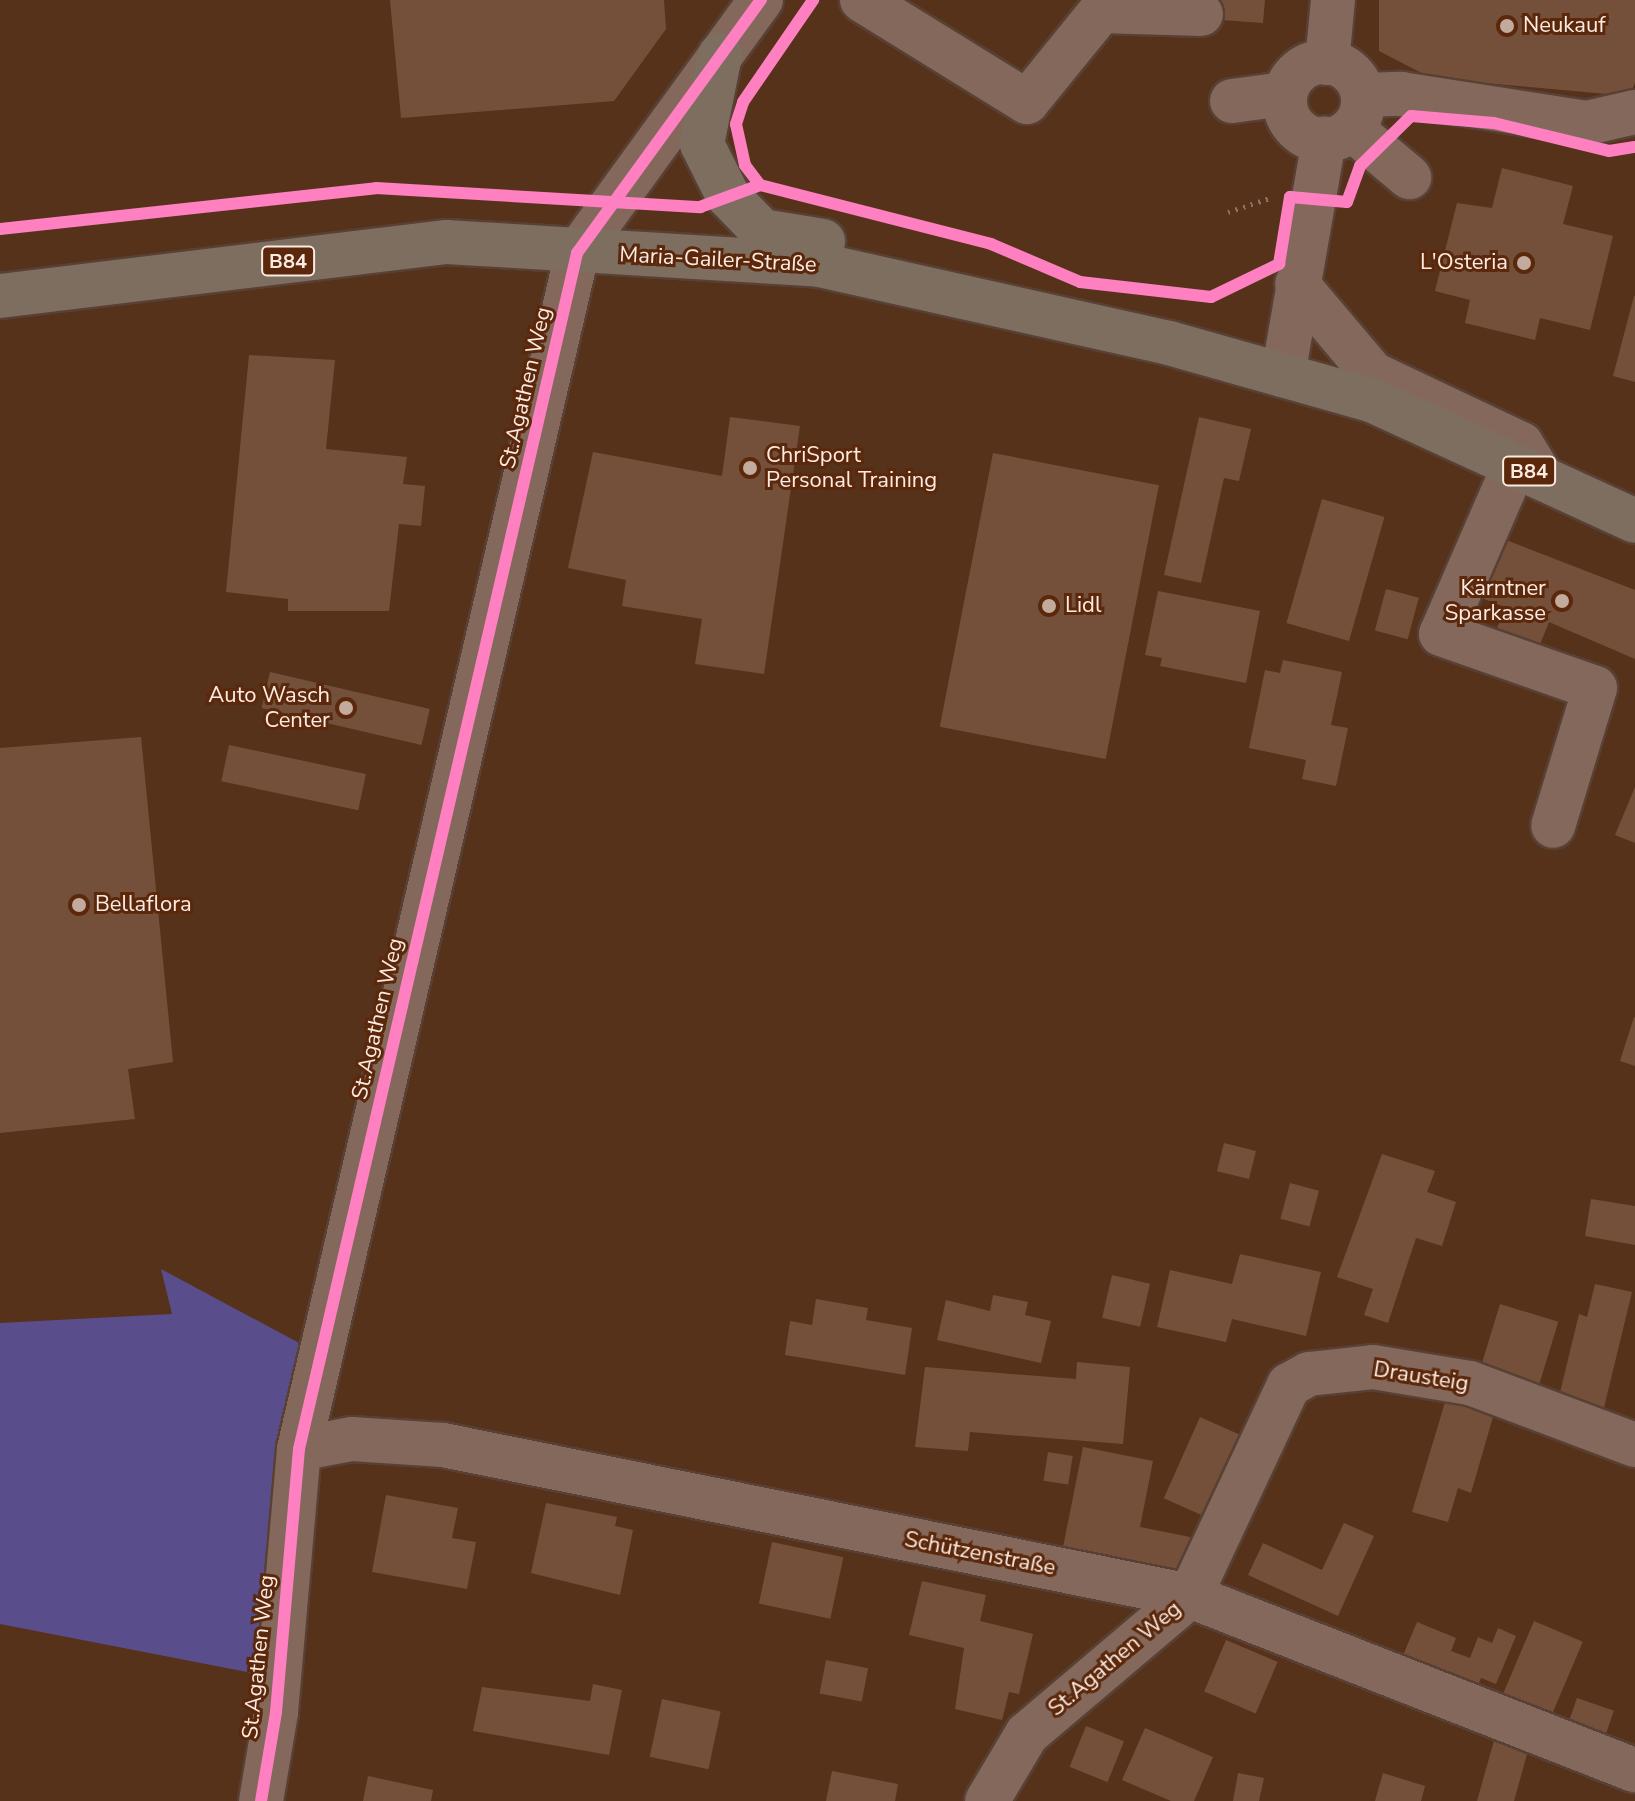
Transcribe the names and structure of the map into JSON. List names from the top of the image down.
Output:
{
  "streets": {
    "main road": ["Maria-Gailer-Straße", "B84"],
    "street": ["St.Agathen Weg", "Drausteig", "Schützenstraße"]
  },
  "crossings": [
    ["Maria-Gailer-Straße", "St.Agathen Weg"],
    ["St.Agathen Weg", "Drausteig"],
    ["St.Agathen Weg", "Schützenstraße"],
    ["Drausteig", "Schützenstraße"]
  ],
  "places": [
    "Neukauf",
    "L'Osteria",
    "ChriSport Personal Training",
    "Kärntner Sparkasse",
    "Lidl",
    "Auto Wasch Center",
    "Bellaflora"
  ]
}
